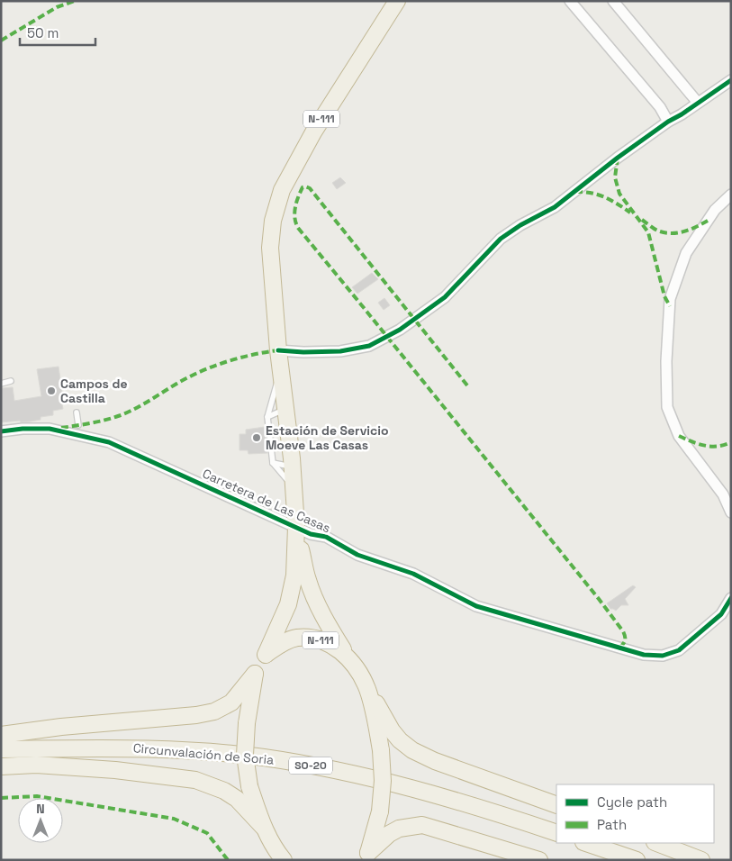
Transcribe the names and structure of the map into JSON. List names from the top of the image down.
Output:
{
  "streets": {
    "highway": ["N-111", "Circunvalación de Soria", "SO-20"],
    "street": ["Carretera de Las Casas"]
  },
  "crossings": [
    ["N-111", "Carretera de Las Casas"]
  ],
  "places": ["Campos de Castilla", "Estación de Servicio Moeve Las Casas"],
  "legend": ["Cycle path", "Path"],
  "scale_bar": "50 m",
  "north": "top"
}
